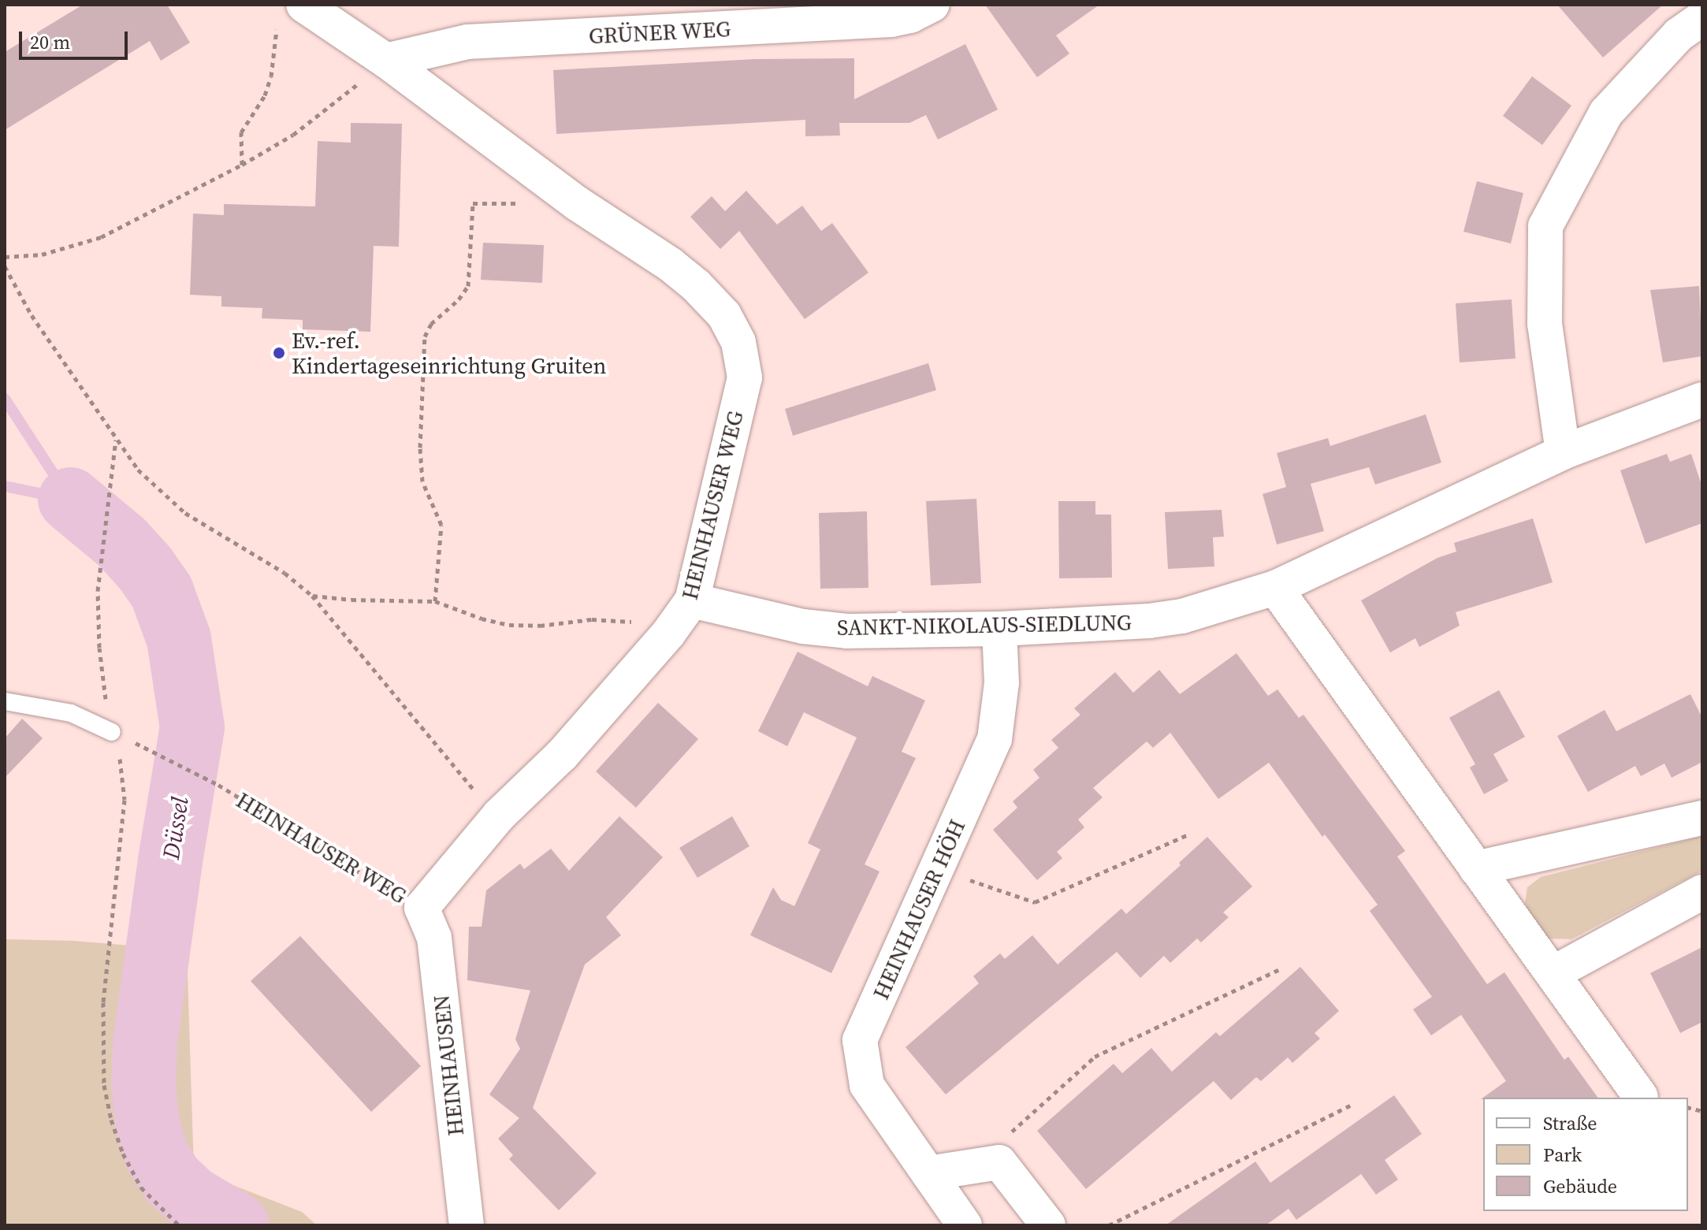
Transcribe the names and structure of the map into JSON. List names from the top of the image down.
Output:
{
  "streets": {
    "street": [
      "GRÜNER WEG",
      "HEINHAUSER WEG",
      "SANKT-NIKOLAUS-SIEDLUNG",
      "HEINHAUSER HÖH",
      "HEINHAUSEN"
    ]
  },
  "crossings": [
    ["GRÜNER WEG", "HEINHAUSER WEG"],
    ["HEINHAUSER WEG", "SANKT-NIKOLAUS-SIEDLUNG"],
    ["HEINHAUSER WEG", "HEINHAUSEN"],
    ["SANKT-NIKOLAUS-SIEDLUNG", "HEINHAUSER HÖH"]
  ],
  "water": ["Düssel"],
  "places": ["Ev.-ref. Kindertageseinrichtung Gruiten"],
  "legend": ["Straße", "Park", "Gebäude"],
  "scale_bar": "20 m"
}
